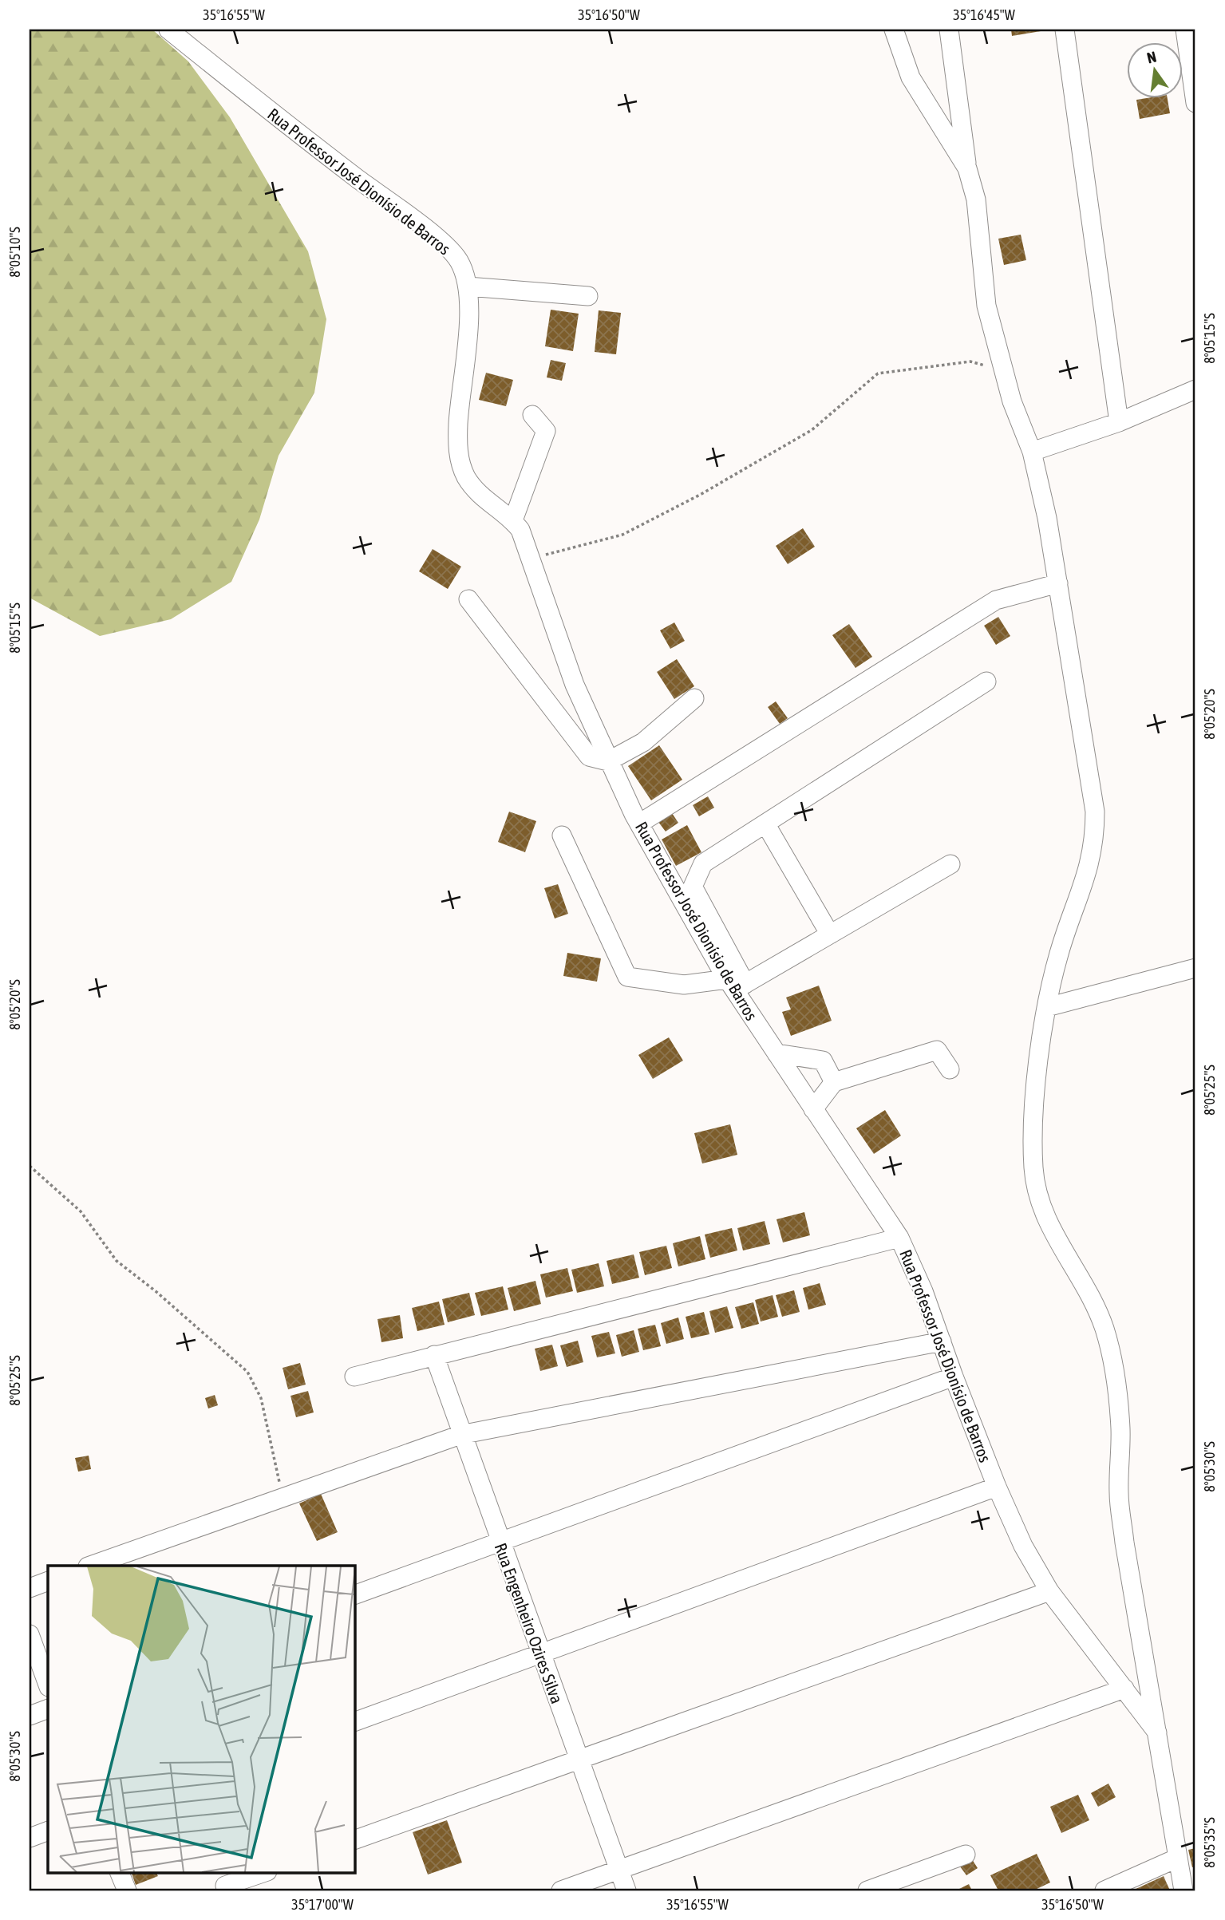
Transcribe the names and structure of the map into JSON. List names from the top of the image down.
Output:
{
  "streets": {
    "street": ["Rua Professor José Dionísio de Barros", "Rua Engenheiro Ozires Silva"]
  },
  "north": "top",
  "coordinates": [
    "35°16'55\"W",
    "35°16'50\"W",
    "35°16'45\"W",
    "8°05'10\"S",
    "8°05'15\"S",
    "8°05'20\"S",
    "8°05'25\"S",
    "8°05'30\"S",
    "8°05'35\"S",
    "35°17'00\"W"
  ]
}
